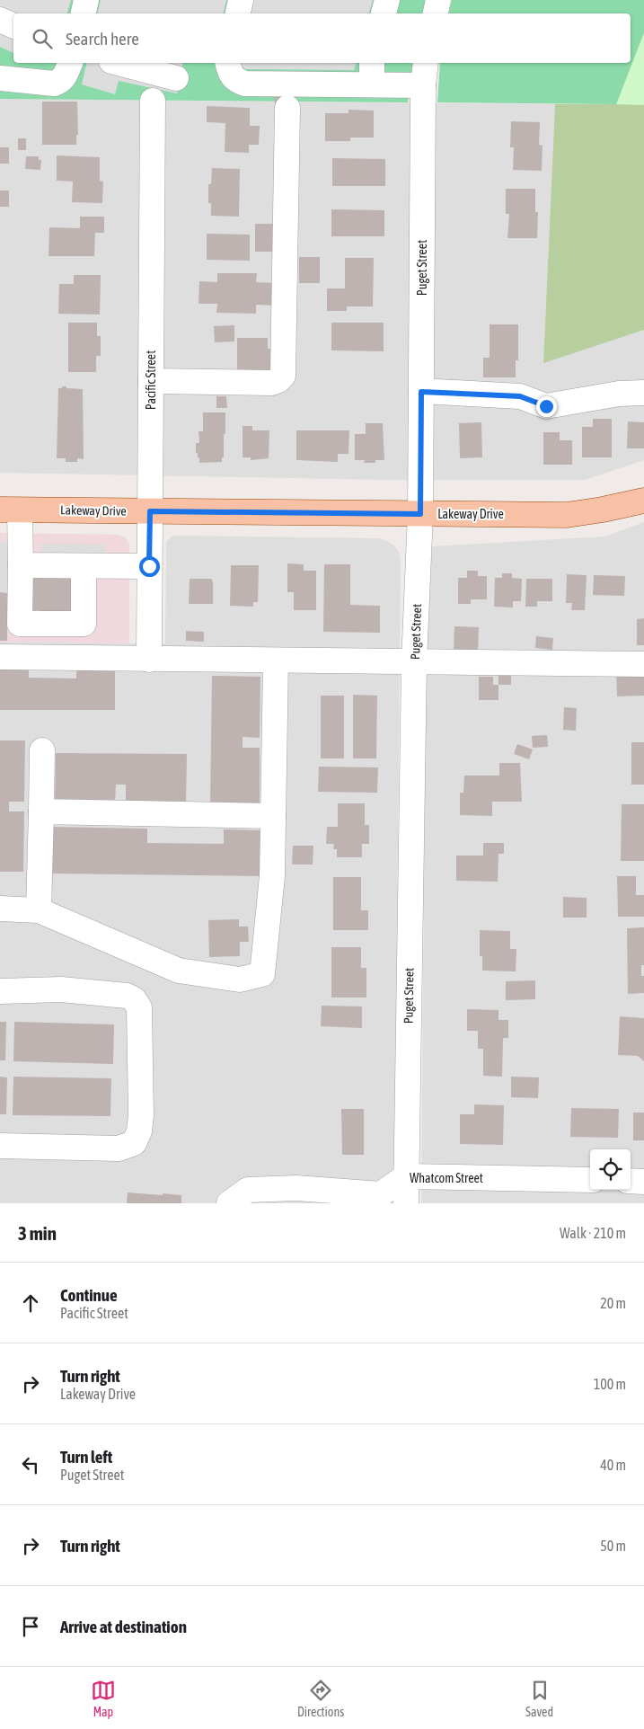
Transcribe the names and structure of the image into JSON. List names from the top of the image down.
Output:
{
  "streets": {
    "main road": ["Lakeway Drive"],
    "street": ["Puget Street", "Pacific Street", "Whatcom Street"]
  },
  "crossings": [
    ["Puget Street", "Lakeway Drive"],
    ["Puget Street", "Whatcom Street"],
    ["Pacific Street", "Lakeway Drive"]
  ],
  "page": {
    "search": "Search here",
    "heading": ["3 min", "Walk · 210 m"],
    "list": [
      ["Continue", "Pacific Street", "20 m"],
      ["Turn right", "Lakeway Drive", "100 m"],
      ["Turn left", "Puget Street", "40 m"],
      ["Turn right", "50 m"],
      "Arrive at destination"
    ],
    "nav": ["Map", "Directions", "Saved"]
  }
}
